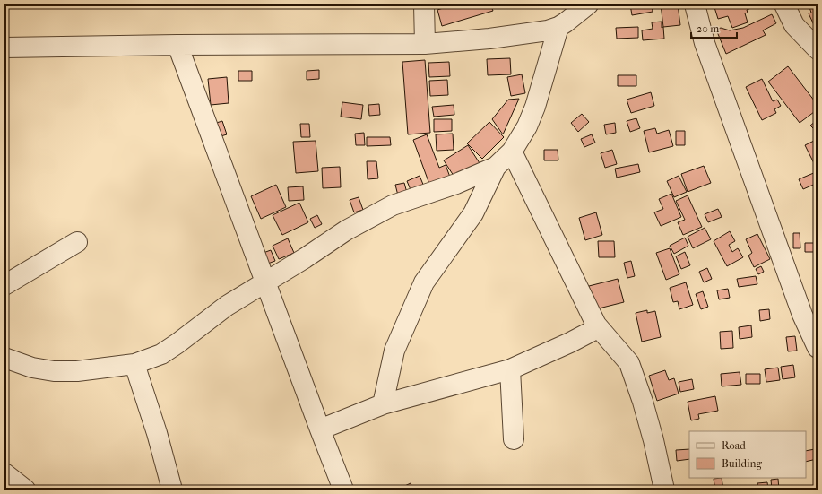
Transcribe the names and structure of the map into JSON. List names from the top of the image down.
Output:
{
  "legend": ["Road", "Building"],
  "scale_bar": "20 m"
}
